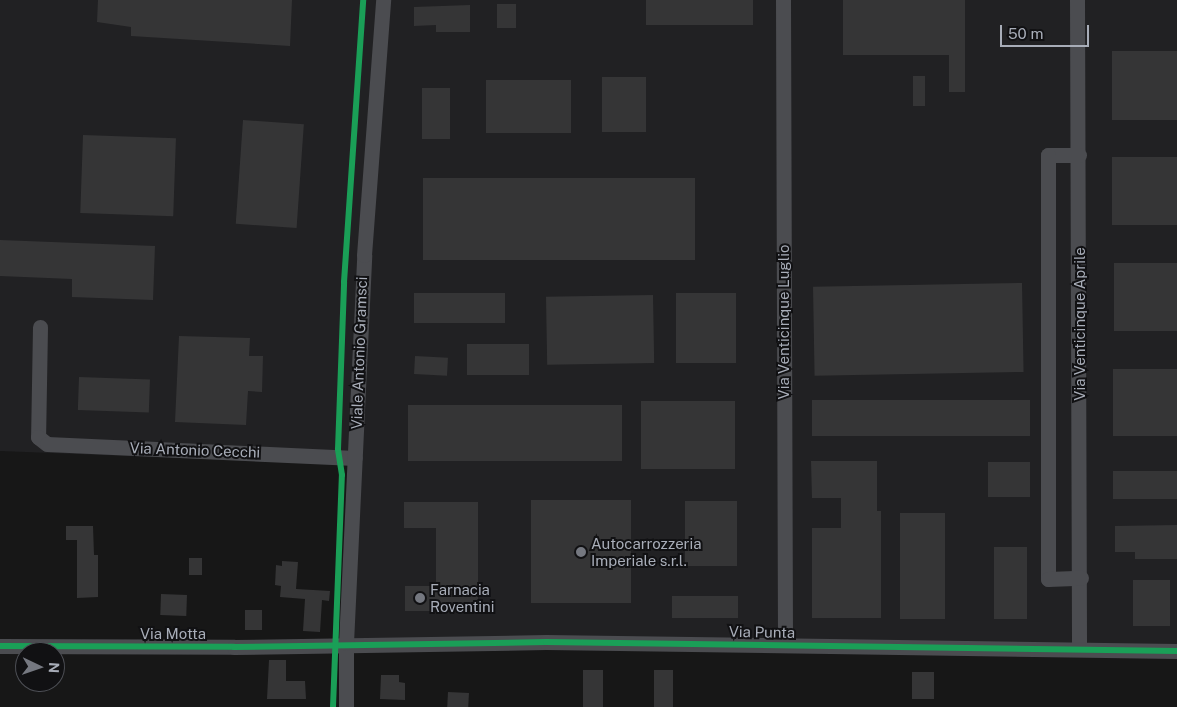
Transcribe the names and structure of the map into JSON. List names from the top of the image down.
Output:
{
  "streets": {
    "street": [
      "Via Venticinque Luglio",
      "Via Venticinque Aprile",
      "Viale Antonio Gramsci",
      "Via Antonio Cecchi",
      "Via Punta",
      "Via Motta"
    ]
  },
  "crossings": [
    ["Via Venticinque Luglio", "Via Punta"],
    ["Via Venticinque Aprile", "Via Punta"],
    ["Viale Antonio Gramsci", "Via Antonio Cecchi"],
    ["Viale Antonio Gramsci", "Via Punta"],
    ["Viale Antonio Gramsci", "Via Motta"],
    ["Via Punta", "Via Motta"]
  ],
  "places": ["Autocarrozzeria Imperiale s.r.l.", "Farnacia Roventini"],
  "scale_bar": "50 m",
  "north": "right"
}
